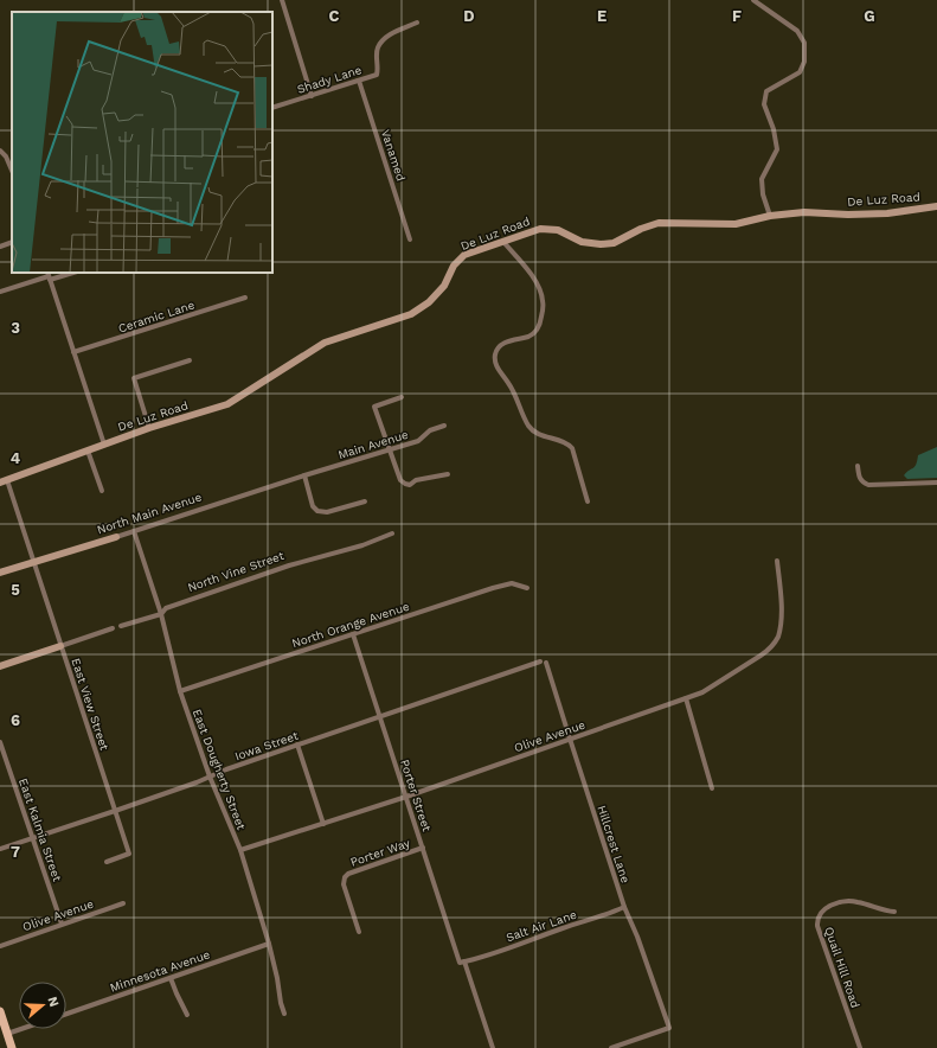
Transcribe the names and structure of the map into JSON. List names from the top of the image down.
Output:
{
  "streets": {
    "main road": ["De Luz Road", "North Main Avenue"],
    "street": [
      "Shady Lane",
      "Vanamed",
      "Ceramic Lane",
      "Main Avenue",
      "North Vine Street",
      "North Orange Avenue",
      "East View Street",
      "Olive Avenue",
      "Iowa Street",
      "East Dougherty Street",
      "Porter Street",
      "East Kalmia Street",
      "Hillcrest Lane",
      "Porter Way",
      "Salt Air Lane",
      "Quail Hill Road",
      "Minnesota Avenue"
    ]
  },
  "crossings": [
    ["Shady Lane", "Vanamed"],
    ["De Luz Road", "East View Street"],
    ["Main Avenue", "North Main Avenue"],
    ["North Main Avenue", "East View Street"],
    ["North Main Avenue", "East Dougherty Street"],
    ["North Vine Street", "East Dougherty Street"],
    ["North Orange Avenue", "East Dougherty Street"],
    ["North Orange Avenue", "Porter Street"],
    ["East View Street", "Iowa Street"],
    ["Olive Avenue", "East Dougherty Street"],
    ["Olive Avenue", "Porter Street"],
    ["Olive Avenue", "East Kalmia Street"],
    ["Olive Avenue", "Hillcrest Lane"],
    ["Iowa Street", "East Dougherty Street"],
    ["Iowa Street", "Porter Street"],
    ["Iowa Street", "East Kalmia Street"],
    ["Iowa Street", "Hillcrest Lane"],
    ["East Dougherty Street", "Minnesota Avenue"],
    ["Porter Street", "Porter Way"],
    ["Porter Street", "Salt Air Lane"],
    ["Hillcrest Lane", "Salt Air Lane"]
  ],
  "north": "right",
  "grid": {
    "columns": [
      "C",
      "D",
      "E",
      "F",
      "G"
    ],
    "rows": [
      "3",
      "4",
      "5",
      "6",
      "7"
    ]
  }
}
